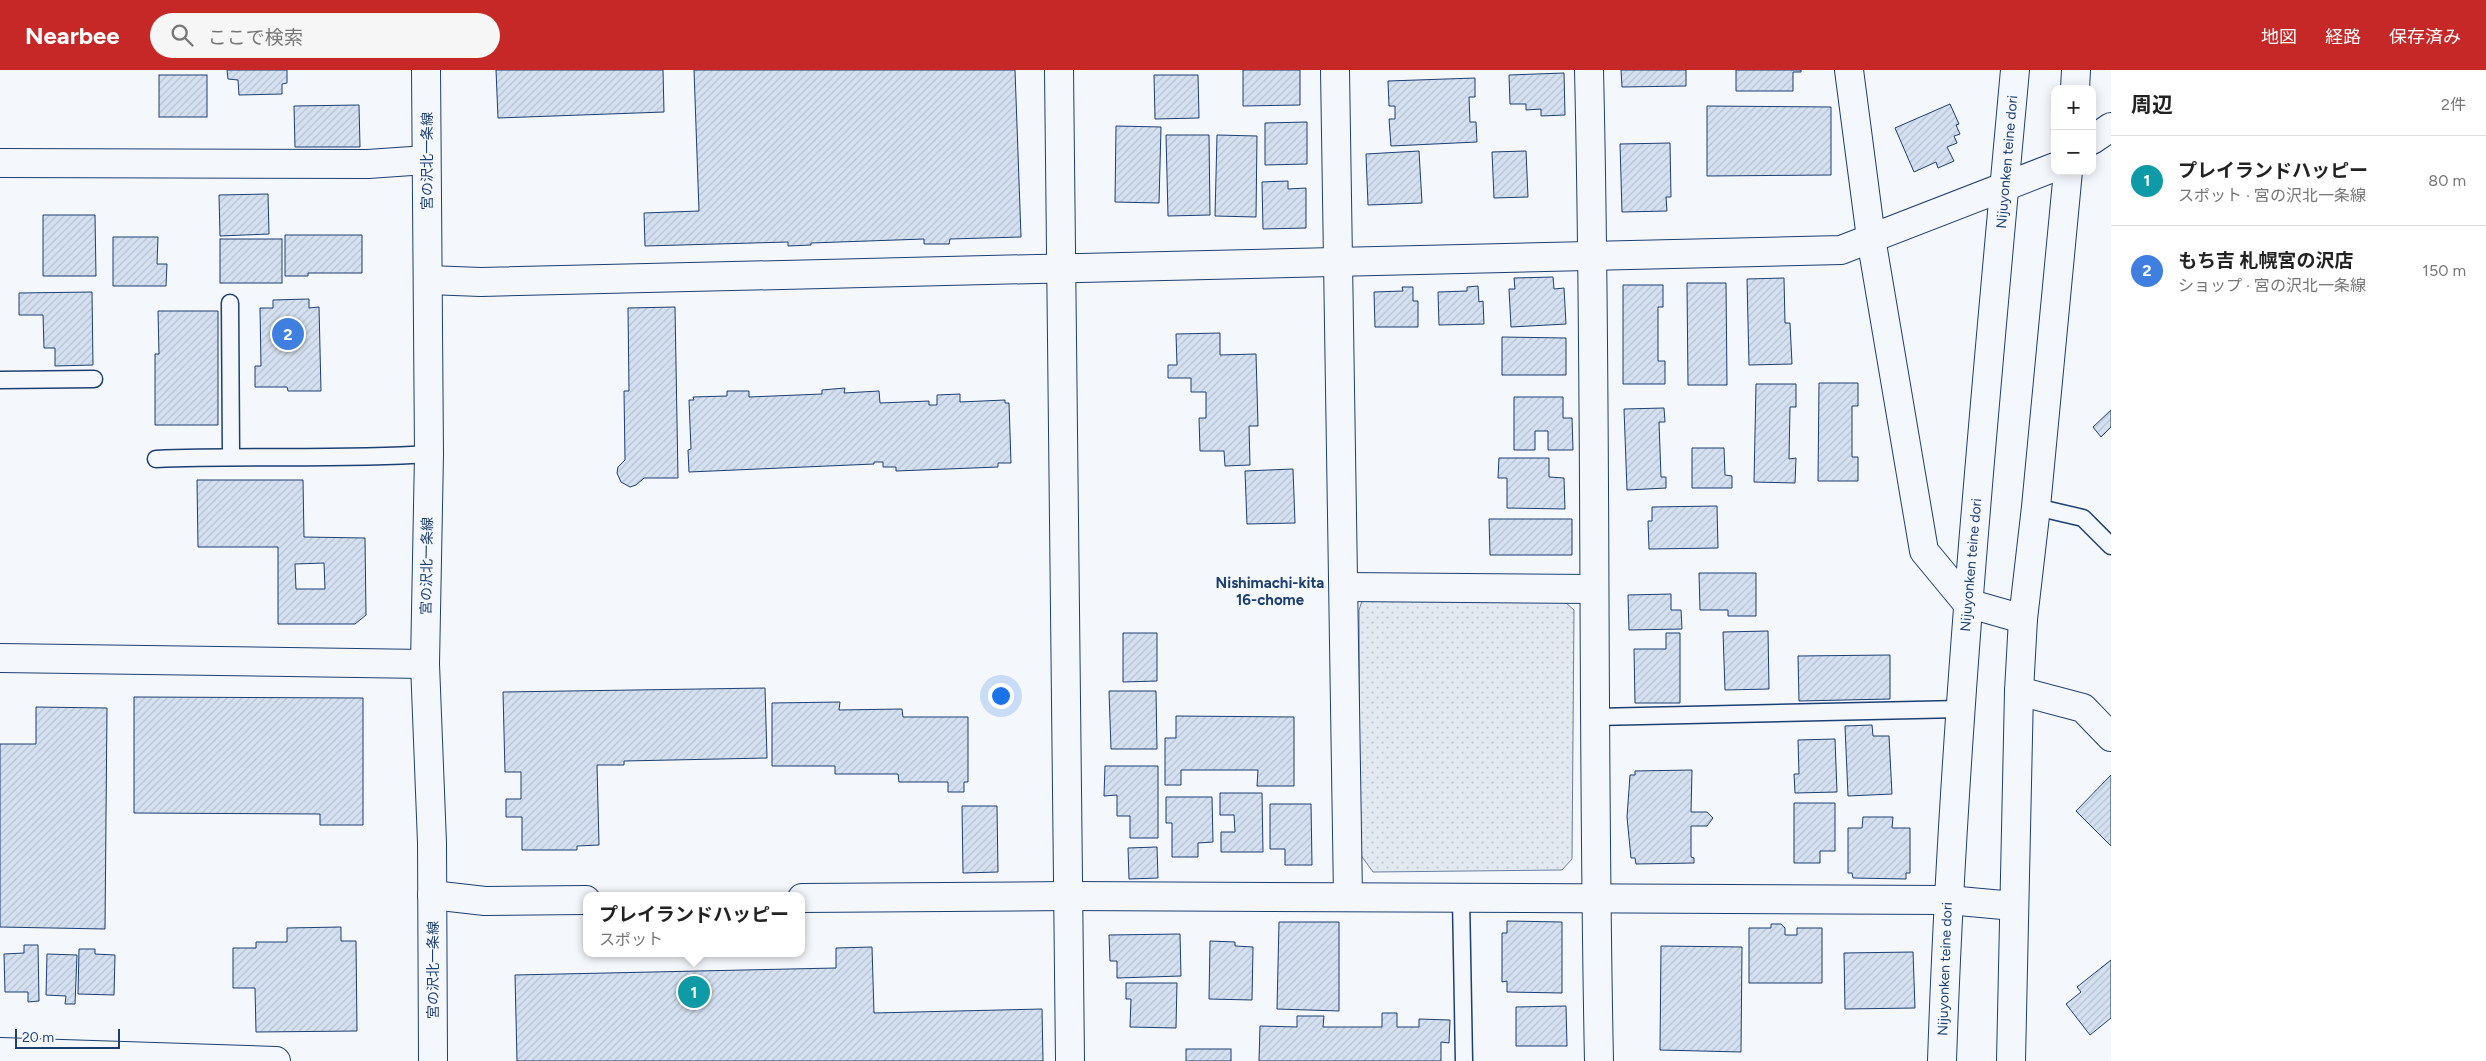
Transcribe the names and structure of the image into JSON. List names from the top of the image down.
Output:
{
  "streets": {
    "street": ["宮の沢北一条線", "Nijuyonken teine dori"]
  },
  "districts": ["Nishimachi-kita 16-chome"],
  "scale_bar": "20 m",
  "page": {
    "header": "Nearbee",
    "search": "ここで検索",
    "nav": ["地図", "経路", "保存済み"],
    "heading": ["周辺", "2件"],
    "map_buttons": ["+", "−"],
    "list": [
      {
        "mark": "1",
        "name": "プレイランドハッピー",
        "note": "スポット · 宮の沢北一条線",
        "value": "80 m"
      },
      {
        "mark": "2",
        "name": "もち吉 札幌宮の沢店",
        "note": "ショップ · 宮の沢北一条線",
        "value": "150 m"
      }
    ],
    "pins": ["2", "1"],
    "popup": ["プレイランドハッピー", "スポット"],
    "scale": "20 m"
  }
}
